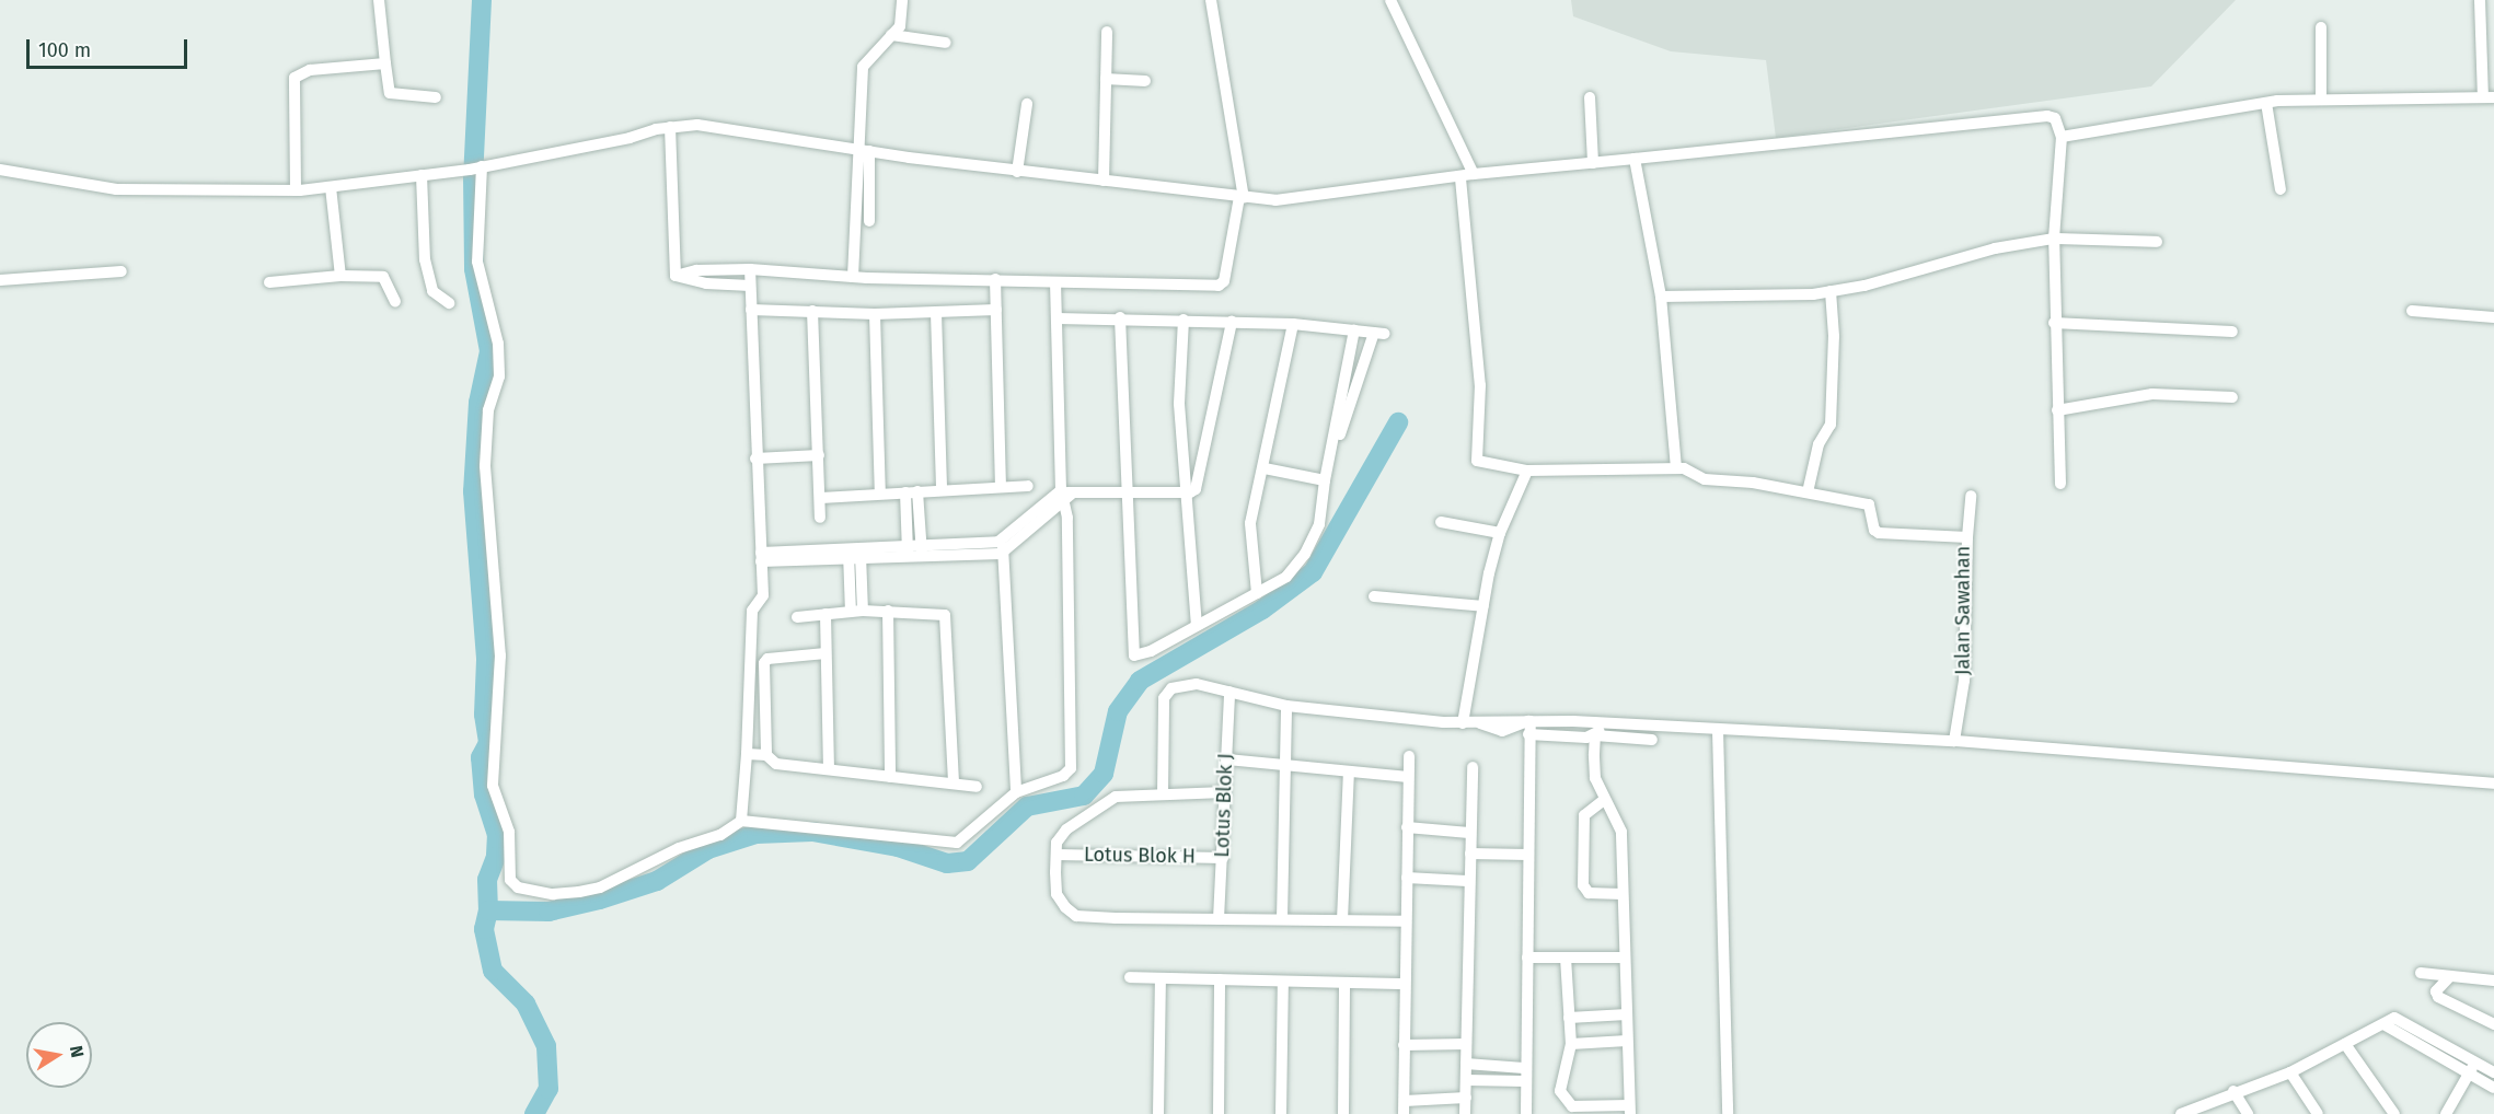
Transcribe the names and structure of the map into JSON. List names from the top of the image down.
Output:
{
  "streets": {
    "street": ["Jalan Sawahan", "Lotus Blok J", "Lotus Blok H"]
  },
  "crossings": [
    ["Lotus Blok J", "Lotus Blok H"]
  ],
  "scale_bar": "100 m",
  "north": "right"
}
